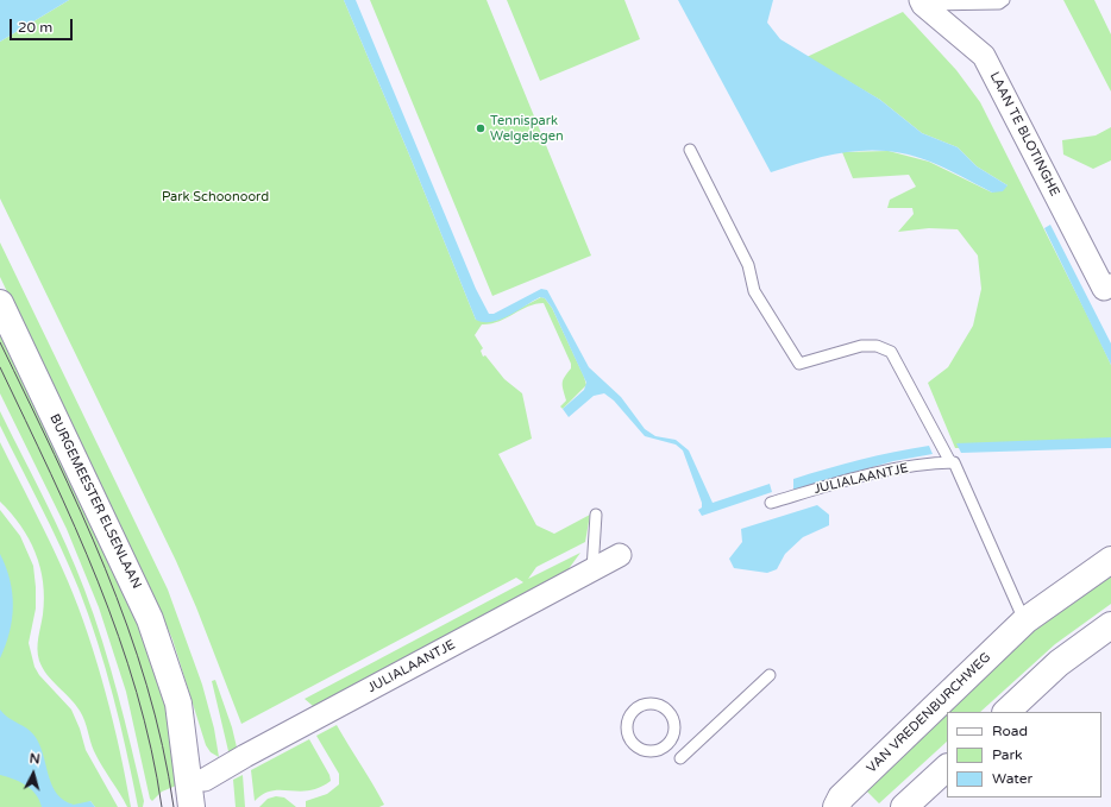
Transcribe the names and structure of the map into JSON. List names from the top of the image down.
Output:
{
  "streets": {
    "main road": ["BURGEMEESTER ELSENLAAN", "VAN VREDENBURCHWEG"],
    "street": ["LAAN TE BLOTINGHE", "JULIALAANTJE"]
  },
  "crossings": [
    ["JULIALAANTJE", "BURGEMEESTER ELSENLAAN"]
  ],
  "parks": ["Park Schoonoord"],
  "places": ["Tennispark Welgelegen"],
  "legend": ["Road", "Park", "Water"],
  "scale_bar": "20 m",
  "north": "top"
}
